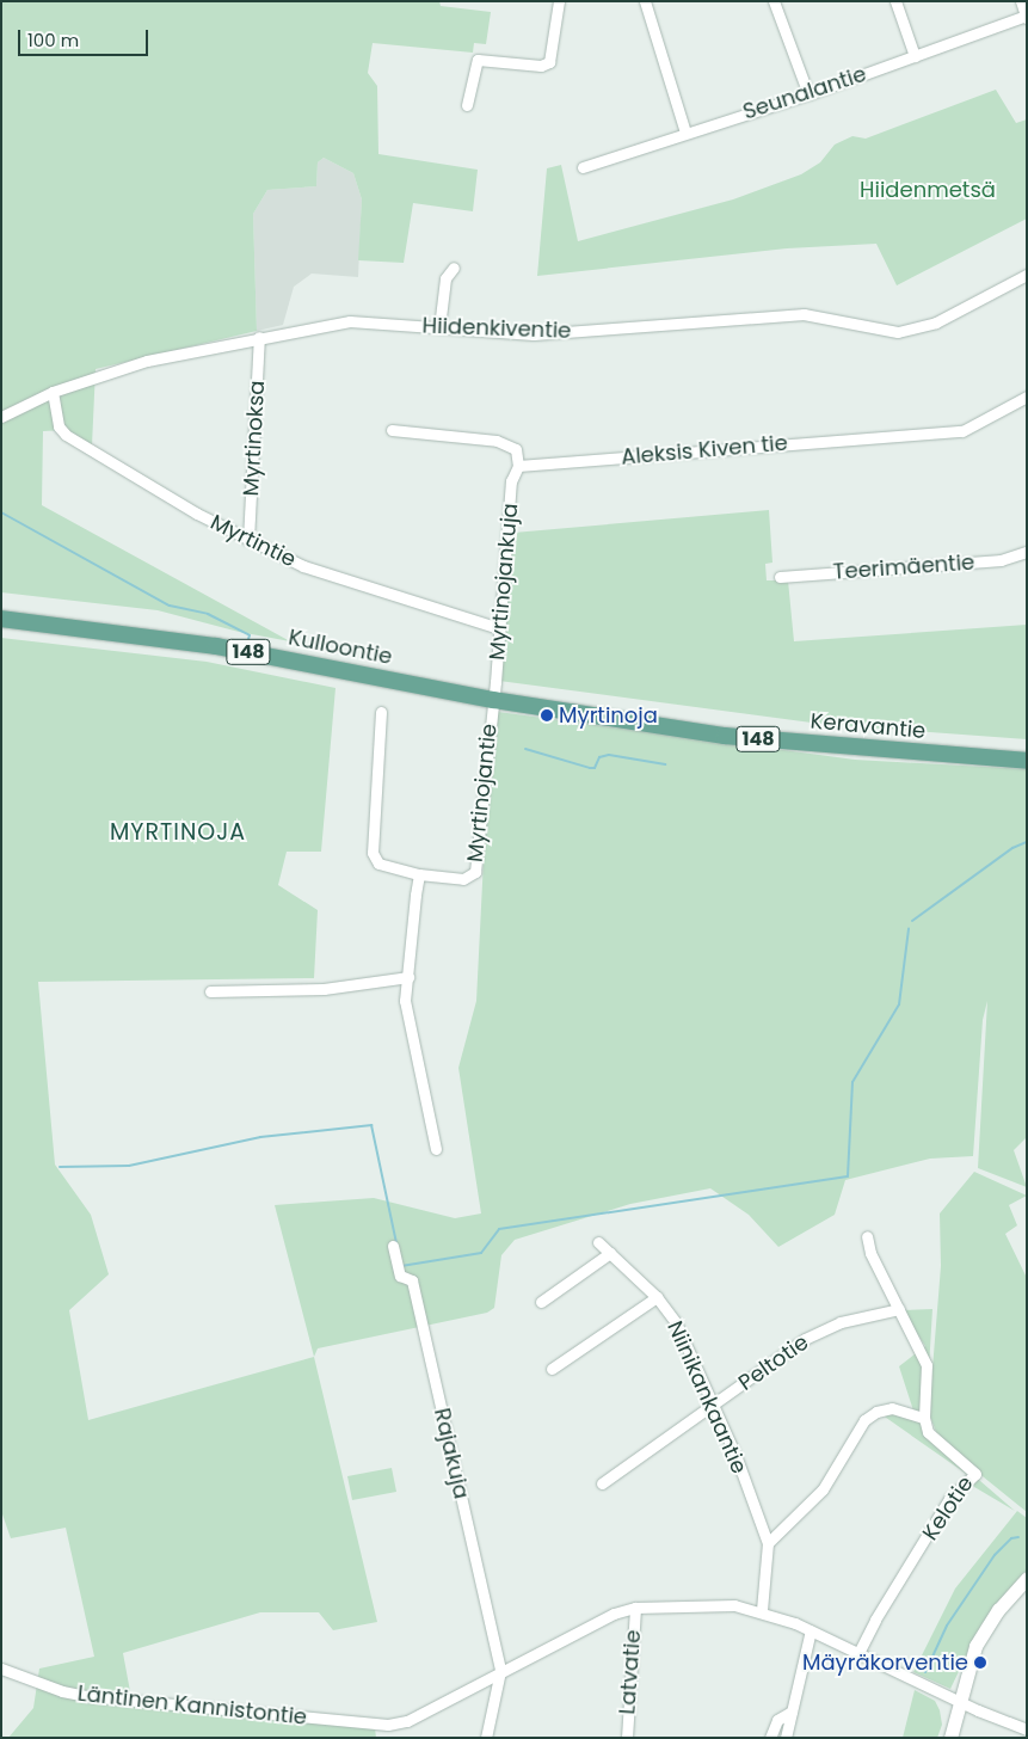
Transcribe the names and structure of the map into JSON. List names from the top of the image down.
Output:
{
  "streets": {
    "main road": ["Kulloontie", "148", "Keravantie"],
    "street": [
      "Seunalantie",
      "Hiidenkiventie",
      "Myrtinoksa",
      "Aleksis Kiven tie",
      "Myrtintie",
      "Teerimäentie",
      "Myrtinojankuja",
      "Myrtinojantie",
      "Peltotie",
      "Niinikankaantie",
      "Rajakuja",
      "Kelotie",
      "Latvatie",
      "Läntinen Kannistontie"
    ]
  },
  "crossings": [
    ["Hiidenkiventie", "Myrtinoksa"],
    ["Hiidenkiventie", "Myrtintie"],
    ["Myrtinoksa", "Myrtintie"],
    ["Aleksis Kiven tie", "Myrtinojankuja"],
    ["Myrtintie", "Myrtinojankuja"],
    ["Myrtinojankuja", "Kulloontie"],
    ["Myrtinojankuja", "Keravantie"],
    ["Myrtinojankuja", "Myrtinojantie"],
    ["Kulloontie", "Keravantie"],
    ["Kulloontie", "Myrtinojantie"],
    ["Keravantie", "Myrtinojantie"],
    ["Peltotie", "Niinikankaantie"],
    ["Rajakuja", "Läntinen Kannistontie"]
  ],
  "districts": ["MYRTINOJA"],
  "parks": ["Hiidenmetsä"],
  "places": ["Myrtinoja", "Mäyräkorventie"],
  "scale_bar": "100 m"
}
